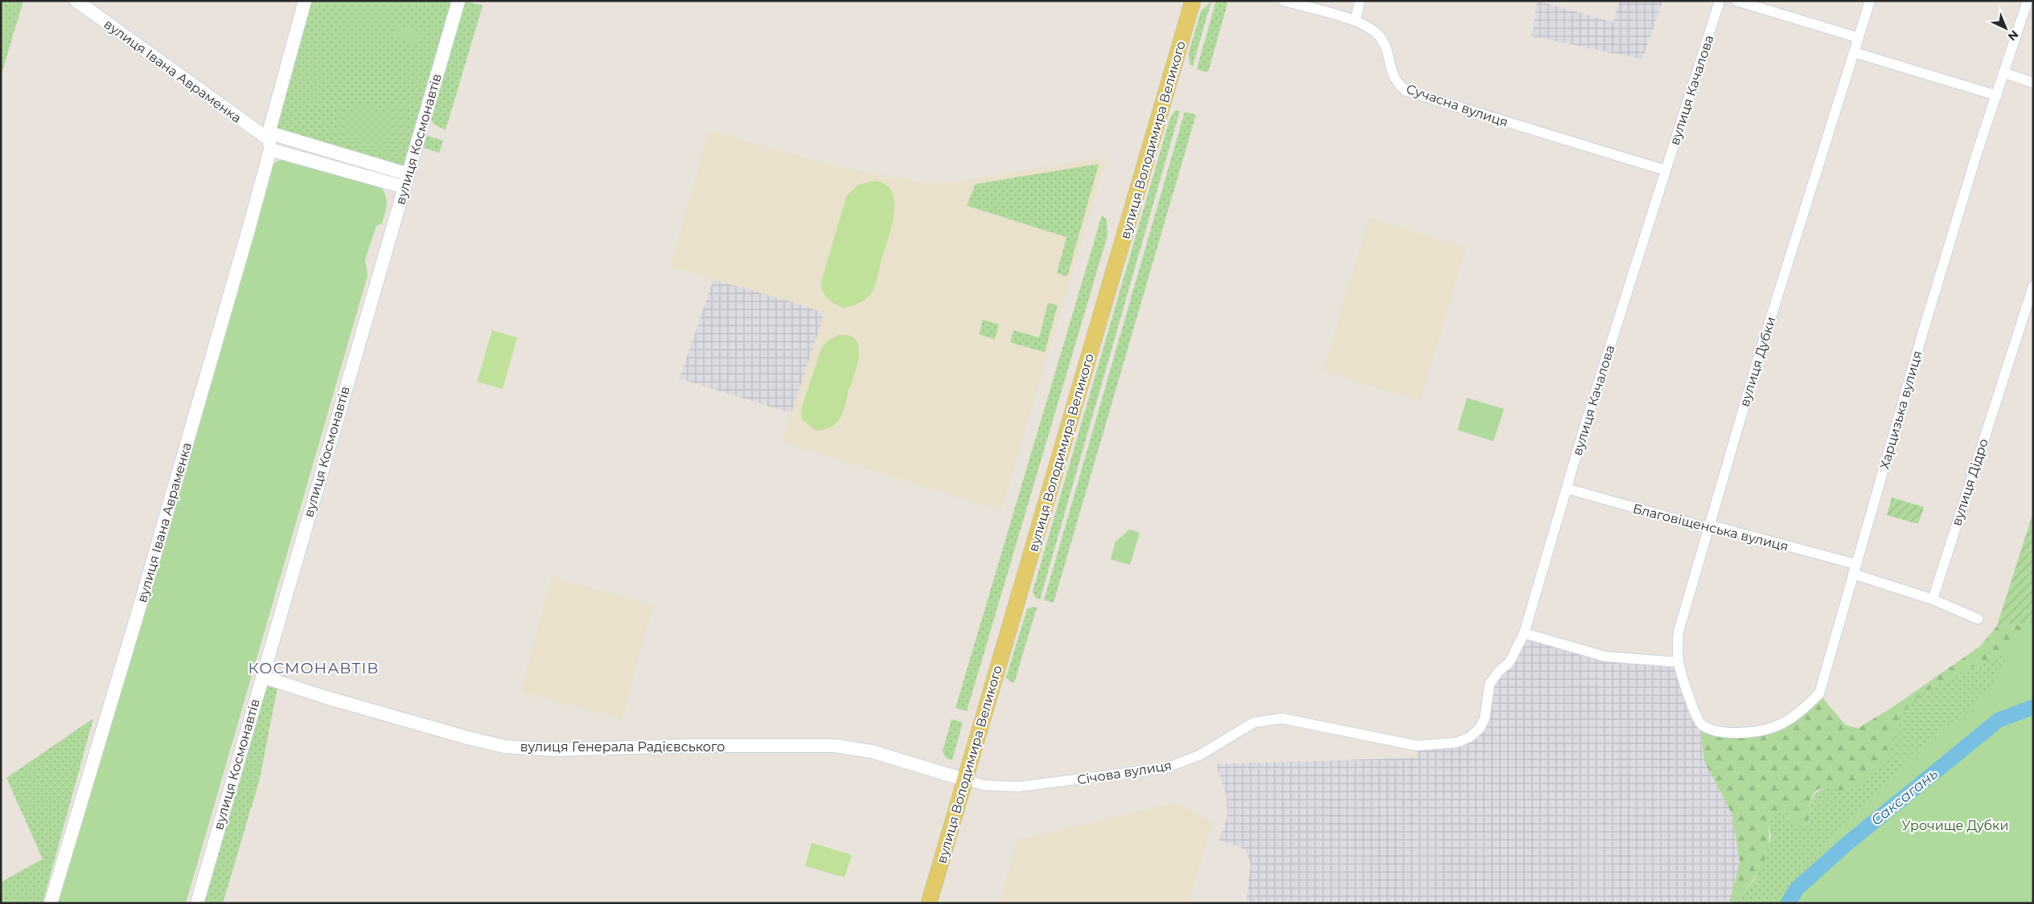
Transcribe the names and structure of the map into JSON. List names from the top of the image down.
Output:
{
  "streets": {
    "main road": ["вулиця Володимира Великого"],
    "street": [
      "вулиця Івана Авраменка",
      "вулиця Качалова",
      "Сучасна вулиця",
      "вулиця Космонавтів",
      "вулиця Дубки",
      "Харцизька вулиця",
      "вулиця Дідро",
      "Благовіщенська вулиця",
      "вулиця Генерала Радієвського",
      "Січова вулиця"
    ]
  },
  "crossings": [
    ["вулиця Качалова", "Сучасна вулиця"],
    ["вулиця Качалова", "Благовіщенська вулиця"],
    ["вулиця Качалова", "Січова вулиця"],
    ["вулиця Космонавтів", "вулиця Генерала Радієвського"],
    ["вулиця Володимира Великого", "вулиця Генерала Радієвського"],
    ["вулиця Володимира Великого", "Січова вулиця"],
    ["вулиця Дубки", "Харцизька вулиця"],
    ["вулиця Дубки", "Благовіщенська вулиця"],
    ["Харцизька вулиця", "Благовіщенська вулиця"],
    ["вулиця Генерала Радієвського", "Січова вулиця"]
  ],
  "districts": ["КОСМОНАВТІВ"],
  "water": ["Саксагань"],
  "parks": ["Урочище Дубки"],
  "north": "bottom right"
}
